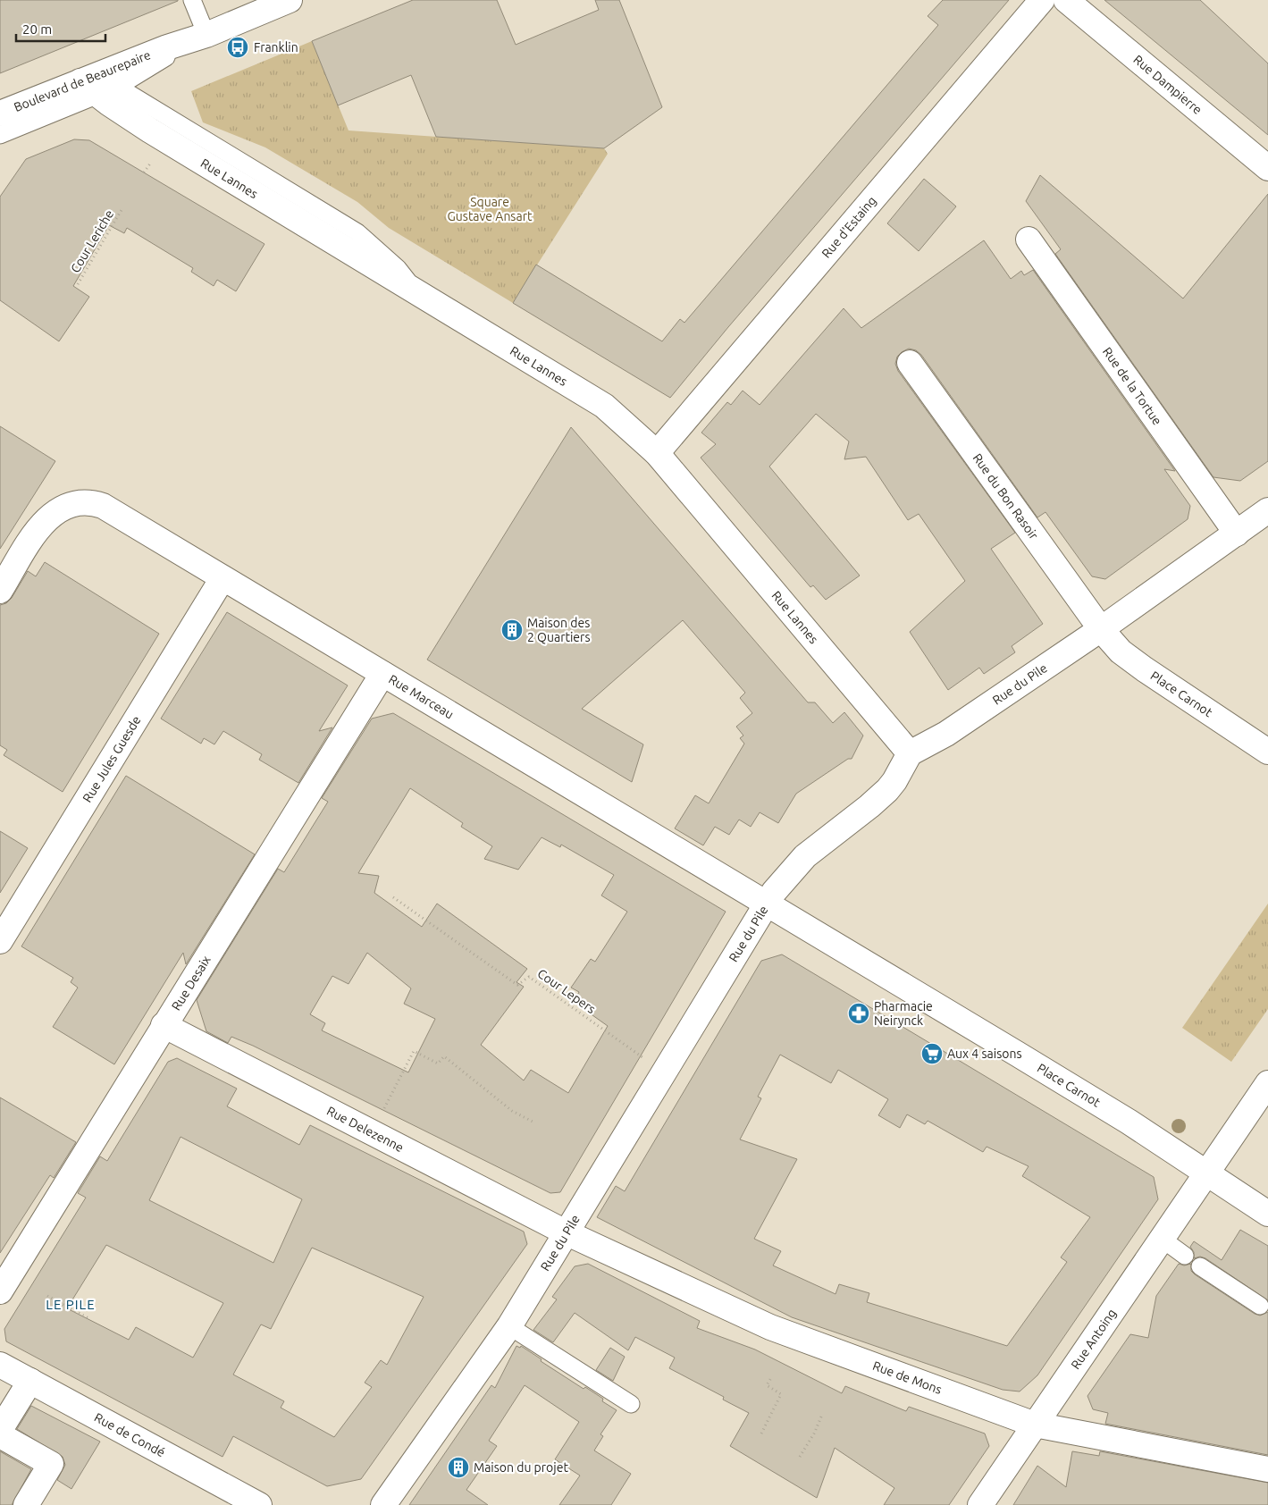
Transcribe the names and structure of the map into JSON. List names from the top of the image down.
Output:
{
  "streets": {
    "street": [
      "Boulevard de Beaurepaire",
      "Rue Dampierre",
      "Rue Lannes",
      "Rue d'Estaing",
      "Rue de la Tortue",
      "Rue du Bon Rasoir",
      "Rue du Pile",
      "Place Carnot",
      "Rue Marceau",
      "Rue Jules Guesde",
      "Rue Desaix",
      "Rue Delezenne",
      "Rue Antoing",
      "Rue de Mons",
      "Rue de Condé"
    ],
    "path": ["Cour Leriche", "Cour Lepers"]
  },
  "crossings": [
    ["Boulevard de Beaurepaire", "Rue Lannes"],
    ["Rue Lannes", "Rue d'Estaing"],
    ["Rue Lannes", "Rue du Pile"],
    ["Rue de la Tortue", "Rue du Pile"],
    ["Rue du Bon Rasoir", "Rue du Pile"],
    ["Rue du Bon Rasoir", "Place Carnot"],
    ["Rue du Pile", "Place Carnot"],
    ["Rue du Pile", "Rue Marceau"],
    ["Rue du Pile", "Cour Lepers"],
    ["Rue du Pile", "Rue Delezenne"],
    ["Rue du Pile", "Rue de Mons"],
    ["Place Carnot", "Rue Marceau"],
    ["Place Carnot", "Rue Antoing"],
    ["Rue Marceau", "Rue Jules Guesde"],
    ["Rue Marceau", "Rue Desaix"],
    ["Rue Desaix", "Rue Delezenne"],
    ["Rue Delezenne", "Rue de Mons"],
    ["Rue Antoing", "Rue de Mons"]
  ],
  "districts": ["LE PILE"],
  "parks": ["Square Gustave Ansart"],
  "places": {
    "bus stop": ["Franklin"],
    "building": ["Maison des 2 Quartiers", "Maison du projet"],
    "pharmacy": ["Pharmacie Neirynck"],
    "supermarket": ["Aux 4 saisons"]
  },
  "scale_bar": "20 m"
}
